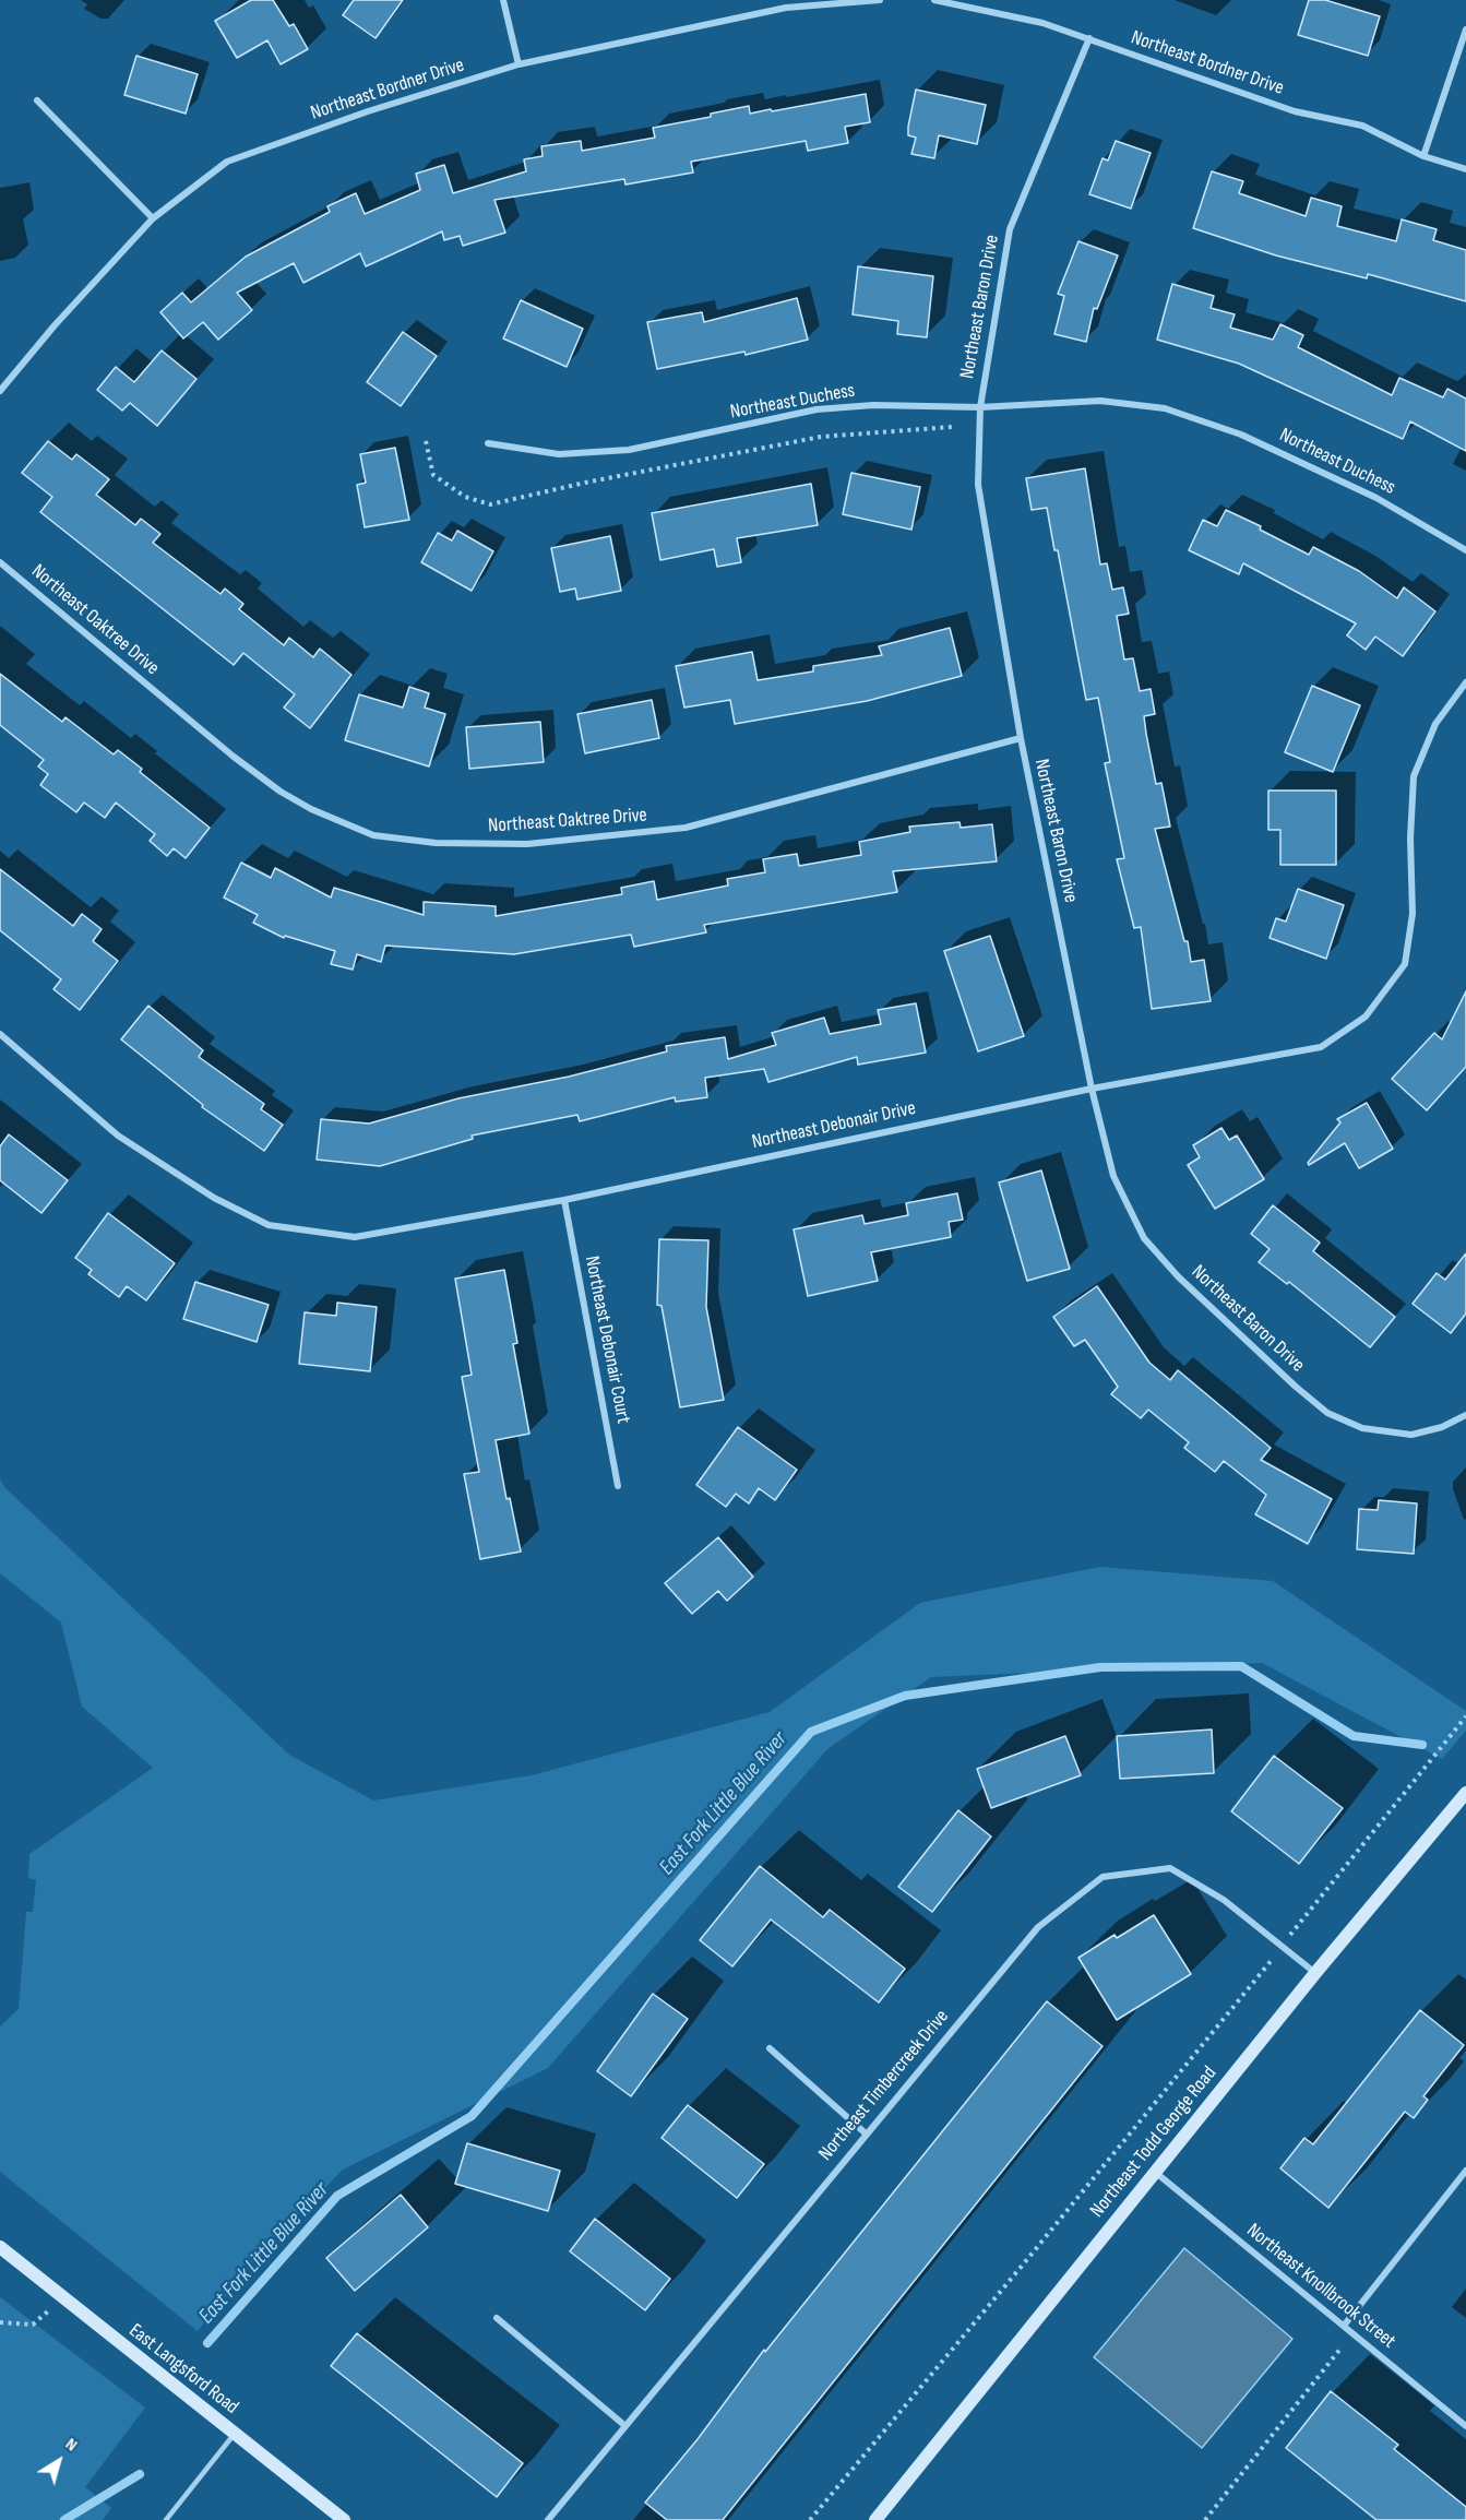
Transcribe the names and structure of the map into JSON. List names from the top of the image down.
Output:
{
  "streets": {
    "main road": ["Northeast Todd George Road", "East Langsford Road"],
    "street": [
      "Northeast Bordner Drive",
      "Northeast Baron Drive",
      "Northeast Duchess",
      "Northeast Oaktree Drive",
      "Northeast Debonair Drive",
      "Northeast Debonair Court",
      "Northeast Timbercreek Drive",
      "Northeast Knollbrook Street"
    ]
  },
  "crossings": [
    ["Northeast Bordner Drive", "Northeast Baron Drive"],
    ["Northeast Baron Drive", "Northeast Duchess"],
    ["Northeast Baron Drive", "Northeast Oaktree Drive"],
    ["Northeast Baron Drive", "Northeast Debonair Drive"],
    ["Northeast Debonair Drive", "Northeast Debonair Court"],
    ["Northeast Timbercreek Drive", "Northeast Todd George Road"],
    ["Northeast Todd George Road", "Northeast Knollbrook Street"]
  ],
  "water": ["East Fork Little Blue River"],
  "north": "top right"
}
